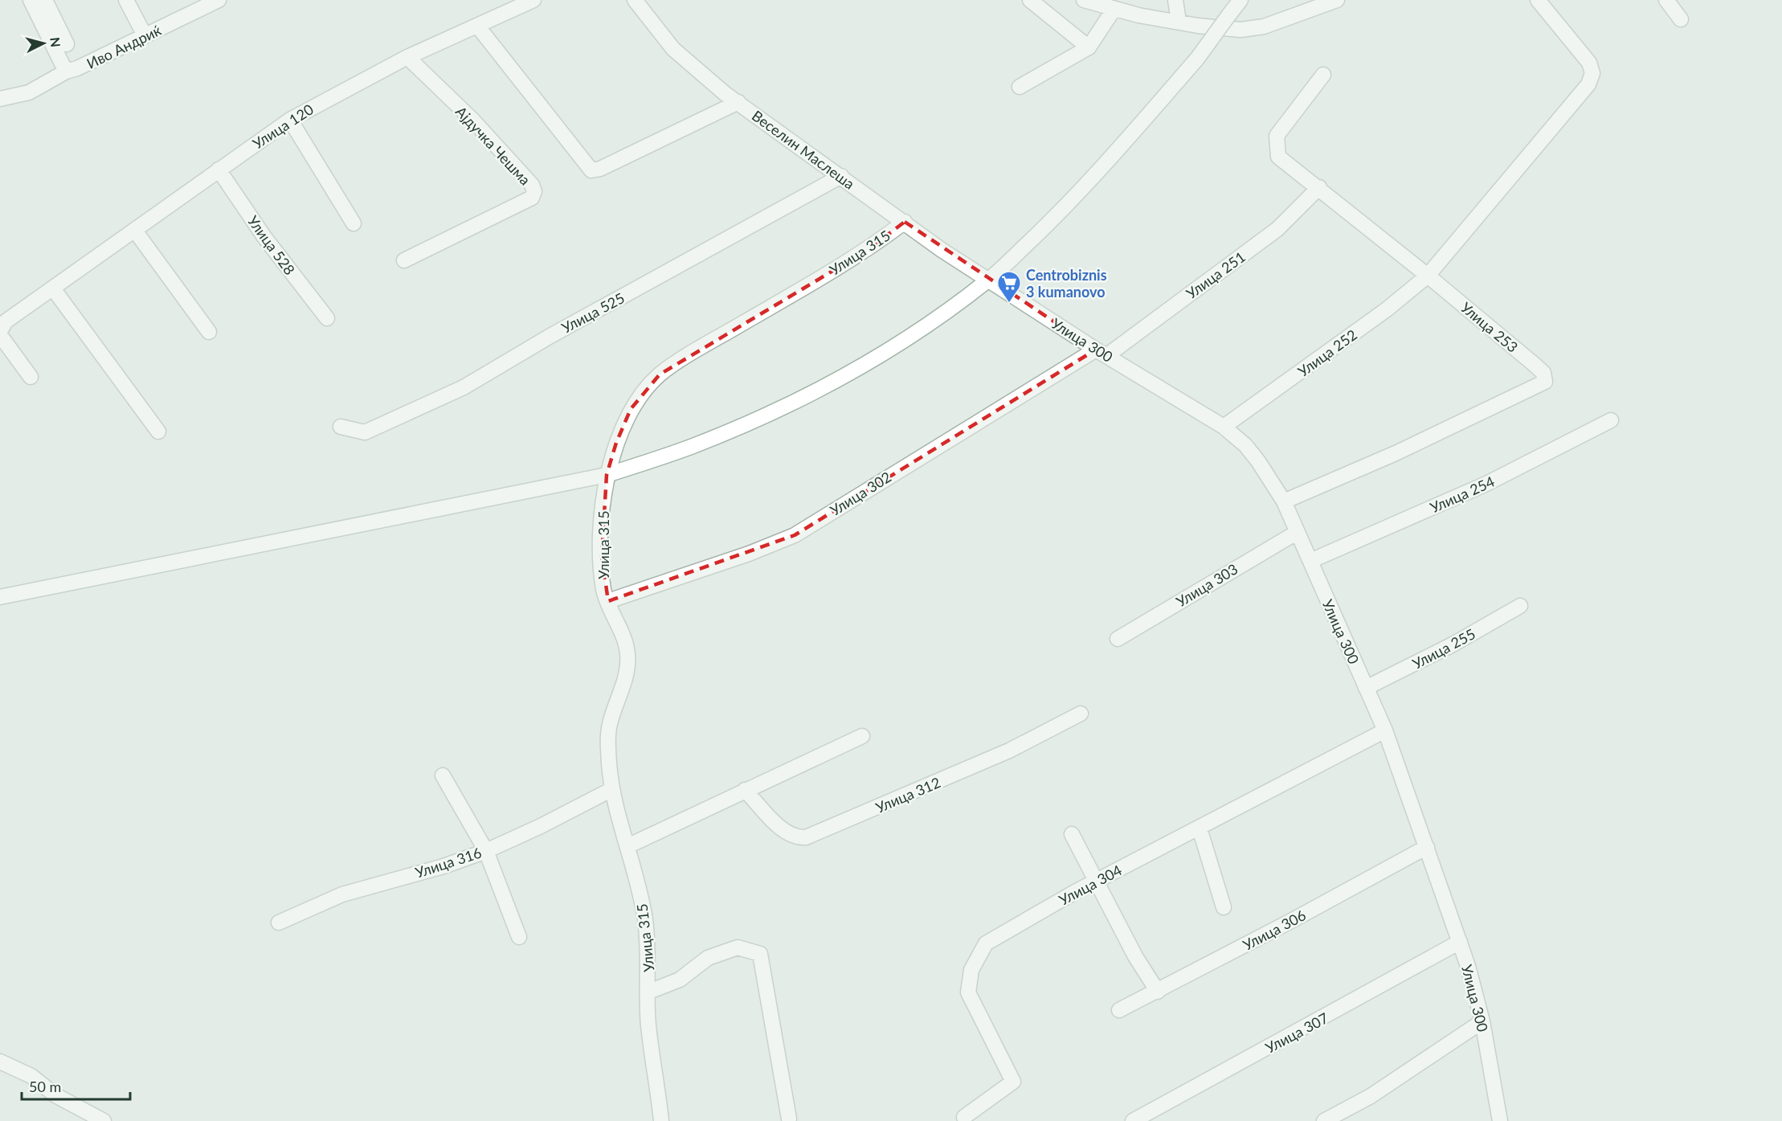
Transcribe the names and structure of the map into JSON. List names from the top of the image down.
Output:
{
  "streets": {
    "street": [
      "Иво Андриќ",
      "Улица 120",
      "Ајдучка Чешма",
      "Веселин Маслеша",
      "Улица 528",
      "Улица 315",
      "Улица 251",
      "Улица 525",
      "Улица 253",
      "Улица 300",
      "Улица 252",
      "Улица 302",
      "Улица 254",
      "Улица 303",
      "Улица 255",
      "Улица 312",
      "Улица 316",
      "Улица 304",
      "Улица 306",
      "Улица 307"
    ]
  },
  "crossings": [
    ["Улица 120", "Ајдучка Чешма"],
    ["Улица 120", "Улица 528"],
    ["Веселин Маслеша", "Улица 315"],
    ["Веселин Маслеша", "Улица 525"],
    ["Веселин Маслеша", "Улица 300"],
    ["Улица 315", "Улица 302"],
    ["Улица 315", "Улица 316"],
    ["Улица 251", "Улица 300"],
    ["Улица 251", "Улица 302"],
    ["Улица 253", "Улица 300"],
    ["Улица 253", "Улица 252"],
    ["Улица 300", "Улица 252"],
    ["Улица 300", "Улица 302"],
    ["Улица 300", "Улица 254"],
    ["Улица 300", "Улица 303"],
    ["Улица 300", "Улица 255"],
    ["Улица 300", "Улица 304"],
    ["Улица 300", "Улица 306"],
    ["Улица 300", "Улица 307"]
  ],
  "places": {
    "supermarket": ["Centrobiznis 3 kumanovo"]
  },
  "scale_bar": "50 m",
  "north": "right"
}
